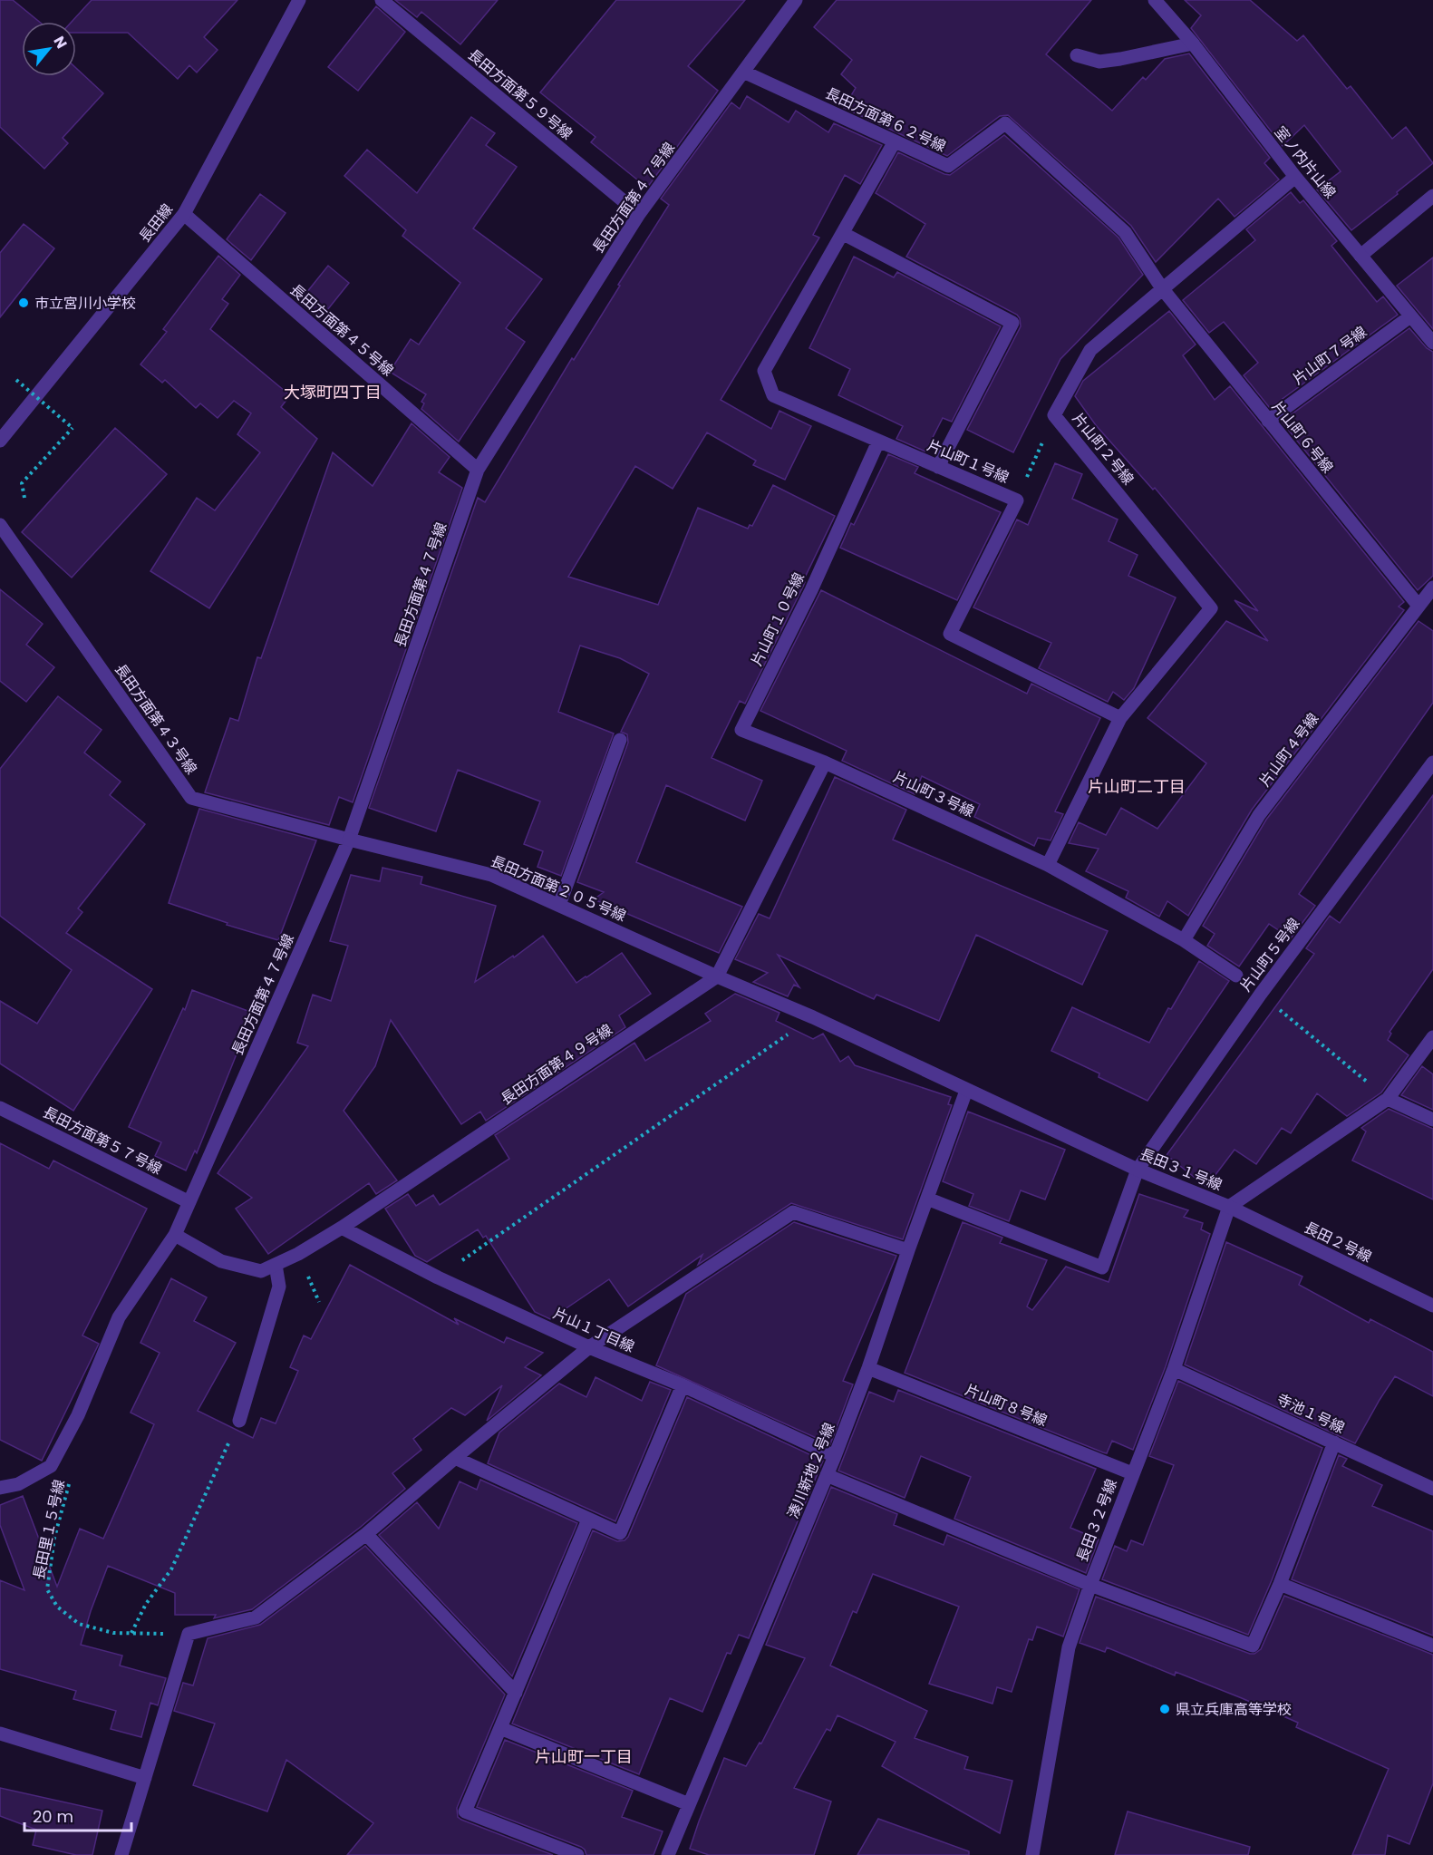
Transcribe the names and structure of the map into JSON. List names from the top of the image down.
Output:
{
  "streets": {
    "street": [
      "長田方面第５９号線",
      "長田方面第６２号線",
      "室ノ内片山線",
      "長田方面第４７号線",
      "長田線",
      "長田方面第４５号線",
      "片山町７号線",
      "片山町６号線",
      "片山町２号線",
      "片山町１号線",
      "片山町１０号線",
      "長田方面第４３号線",
      "片山町４号線",
      "片山町３号線",
      "長田方面第２０５号線",
      "片山町５号線",
      "長田方面第４９号線",
      "長田方面第５７号線",
      "長田３１号線",
      "長田２号線",
      "片山１丁目線",
      "片山町８号線",
      "寺池１号線",
      "湊川新地２号線",
      "長田３２号線"
    ],
    "path": ["長田里１５号線"]
  },
  "crossings": [
    ["長田方面第５９号線", "長田方面第４７号線"],
    ["長田方面第６２号線", "長田方面第４７号線"],
    ["長田方面第６２号線", "片山町６号線"],
    ["長田方面第６２号線", "片山町２号線"],
    ["長田方面第６２号線", "片山町１号線"],
    ["室ノ内片山線", "片山町７号線"],
    ["室ノ内片山線", "片山町２号線"],
    ["長田方面第４７号線", "長田方面第４５号線"],
    ["長田方面第４７号線", "長田方面第４３号線"],
    ["長田方面第４７号線", "長田方面第２０５号線"],
    ["長田方面第４７号線", "長田方面第４９号線"],
    ["長田方面第４７号線", "長田方面第５７号線"],
    ["長田線", "長田方面第４５号線"],
    ["片山町７号線", "片山町６号線"],
    ["片山町６号線", "片山町２号線"],
    ["片山町６号線", "片山町４号線"],
    ["片山町２号線", "片山町１号線"],
    ["片山町１号線", "片山町１０号線"],
    ["片山町１０号線", "片山町３号線"],
    ["長田方面第４３号線", "長田方面第２０５号線"],
    ["片山町４号線", "片山町３号線"],
    ["長田方面第２０５号線", "長田方面第４９号線"],
    ["片山町５号線", "長田３１号線"],
    ["片山町５号線", "湊川新地２号線"],
    ["長田方面第４９号線", "片山１丁目線"],
    ["長田３１号線", "長田２号線"],
    ["長田３１号線", "湊川新地２号線"],
    ["長田３１号線", "長田３２号線"],
    ["長田２号線", "長田３２号線"],
    ["片山１丁目線", "湊川新地２号線"],
    ["片山町８号線", "湊川新地２号線"],
    ["片山町８号線", "長田３２号線"],
    ["寺池１号線", "長田３２号線"]
  ],
  "districts": ["大塚町四丁目", "片山町二丁目", "片山町一丁目"],
  "places": ["市立宮川小学校", "県立兵庫高等学校"],
  "scale_bar": "20 m",
  "north": "top right"
}
